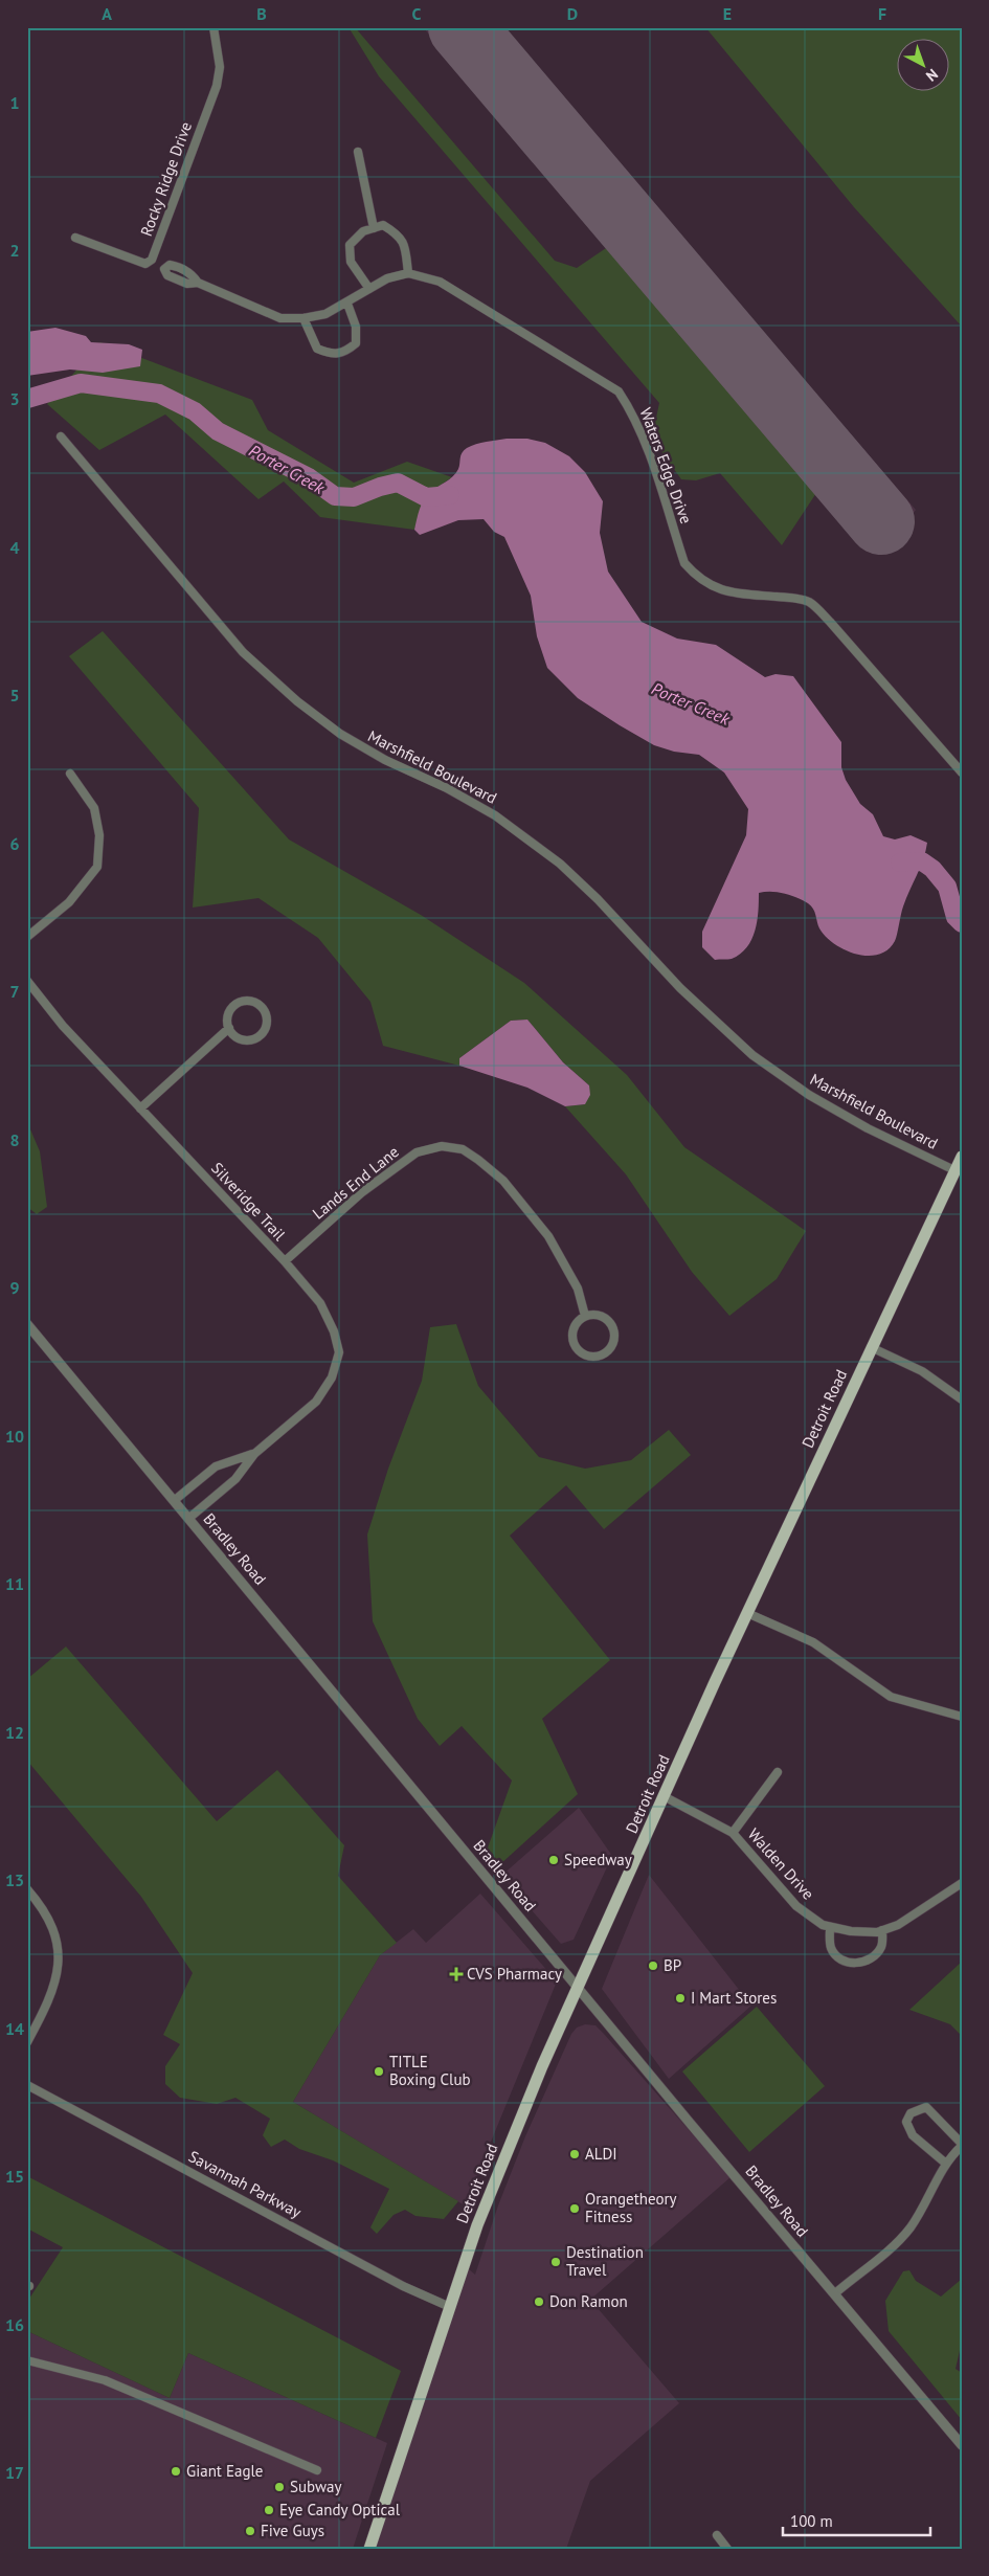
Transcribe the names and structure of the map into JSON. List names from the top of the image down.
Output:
{
  "streets": {
    "main road": ["Detroit Road"],
    "street": [
      "Rocky Ridge Drive",
      "Waters Edge Drive",
      "Marshfield Boulevard",
      "Lands End Lane",
      "Silveridge Trail",
      "Bradley Road",
      "Walden Drive",
      "Savannah Parkway"
    ]
  },
  "crossings": [
    ["Marshfield Boulevard", "Detroit Road"],
    ["Lands End Lane", "Silveridge Trail"],
    ["Silveridge Trail", "Bradley Road"],
    ["Detroit Road", "Bradley Road"],
    ["Detroit Road", "Walden Drive"],
    ["Detroit Road", "Savannah Parkway"]
  ],
  "water": ["Porter Creek"],
  "places": {
    "other": [
      "Speedway",
      "BP",
      "I Mart Stores",
      "TITLE Boxing Club",
      "ALDI",
      "Orangetheory Fitness",
      "Destination Travel",
      "Don Ramon",
      "Giant Eagle",
      "Subway",
      "Eye Candy Optical",
      "Five Guys"
    ],
    "health": ["CVS Pharmacy"]
  },
  "scale_bar": "100 m",
  "north": "bottom right",
  "grid": {
    "columns": [
      "A",
      "B",
      "C",
      "D",
      "E",
      "F"
    ],
    "rows": [
      "1",
      "2",
      "3",
      "4",
      "5",
      "6",
      "7",
      "8",
      "9",
      "10",
      "11",
      "12",
      "13",
      "14",
      "15",
      "16",
      "17"
    ]
  }
}
